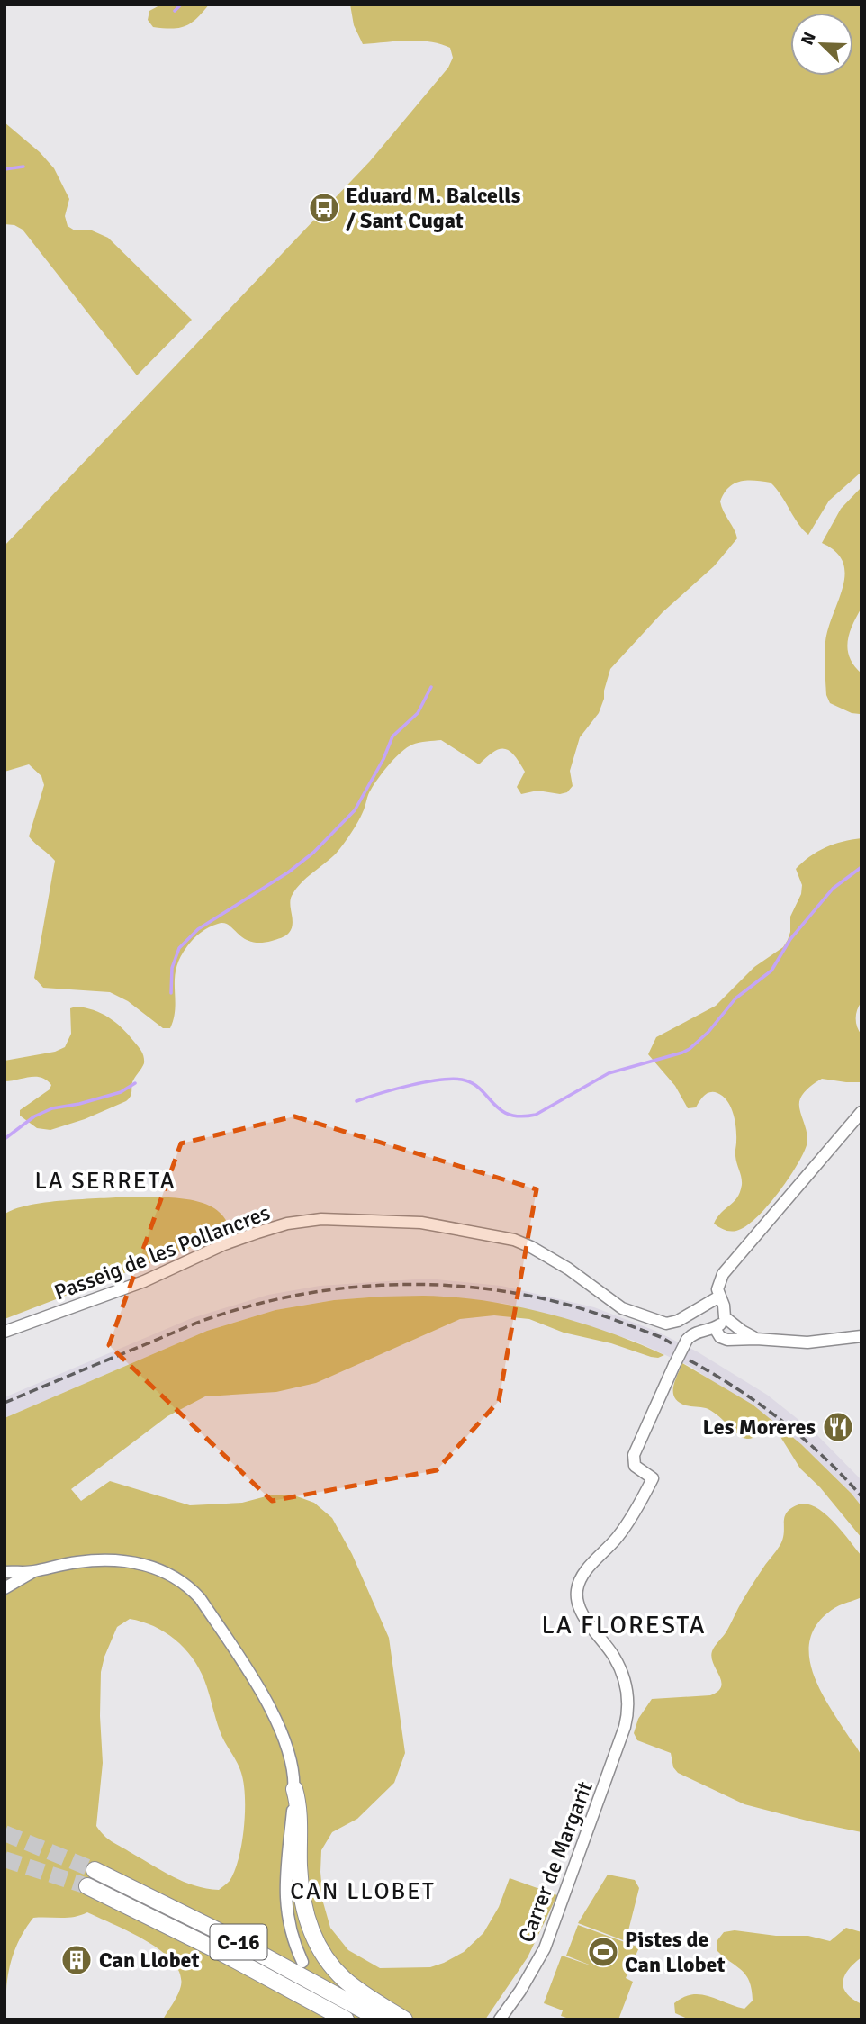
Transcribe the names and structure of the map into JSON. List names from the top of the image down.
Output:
{
  "streets": {
    "highway": ["C-16"],
    "street": ["Passeig de les Pollancres", "Carrer de Margarit"]
  },
  "districts": ["LA SERRETA", "LA FLORESTA", "CAN LLOBET"],
  "places": {
    "bus stop": ["Eduard M. Balcells / Sant Cugat"],
    "restaurant": ["Les Moreres"],
    "sports": ["Pistes de Can Llobet"],
    "building": ["Can Llobet"]
  },
  "north": "top left"
}
